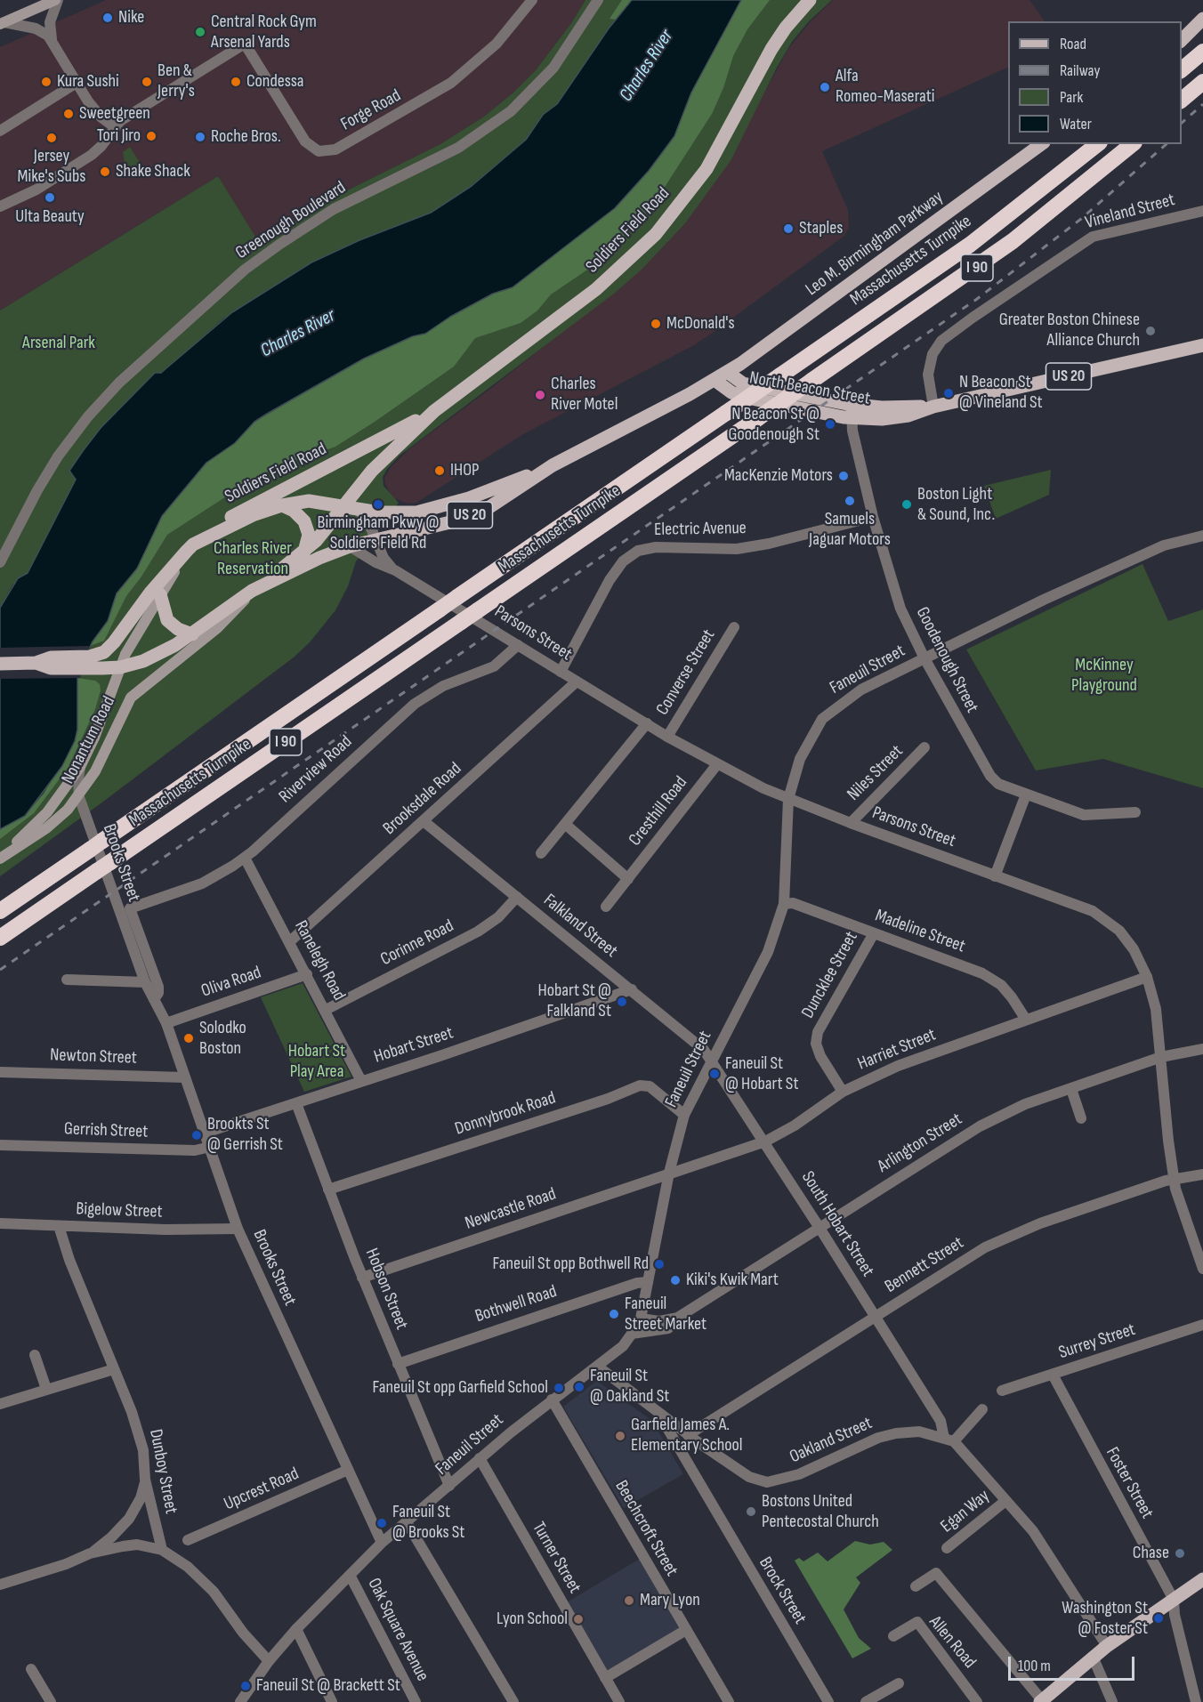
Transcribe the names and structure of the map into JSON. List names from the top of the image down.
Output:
{
  "streets": {
    "highway": ["Massachusetts Turnpike", "I 90"],
    "main road": [
      "Soldiers Field Road",
      "Leo M. Birmingham Parkway",
      "US 20",
      "North Beacon Street",
      "Nonantum Road"
    ],
    "street": [
      "Forge Road",
      "Vineland Street",
      "Greenough Boulevard",
      "Electric Avenue",
      "Parsons Street",
      "Goodenough Street",
      "Faneuil Street",
      "Converse Street",
      "Riverview Road",
      "Niles Street",
      "Brooksdale Road",
      "Cresthill Road",
      "Brooks Street",
      "Falkland Street",
      "Madeline Street",
      "Corinne Road",
      "Ranelegh Road",
      "Duncklee Street",
      "Oliva Road",
      "Hobart Street",
      "Harriet Street",
      "Newton Street",
      "Donnybrook Road",
      "Gerrish Street",
      "Arlington Street",
      "Newcastle Road",
      "Bigelow Street",
      "South Hobart Street",
      "Bennett Street",
      "Hobson Street",
      "Bothwell Road",
      "Surrey Street",
      "Oakland Street",
      "Dunboy Street",
      "Foster Street",
      "Upcrest Road",
      "Egan Way",
      "Beechcroft Street",
      "Turner Street",
      "Brock Street",
      "Oak Square Avenue",
      "Allen Road"
    ]
  },
  "crossings": [
    ["Vineland Street", "North Beacon Street"],
    ["Soldiers Field Road", "North Beacon Street"],
    ["Soldiers Field Road", "Nonantum Road"],
    ["Leo M. Birmingham Parkway", "North Beacon Street"],
    ["North Beacon Street", "Parsons Street"],
    ["North Beacon Street", "Goodenough Street"],
    ["North Beacon Street", "Nonantum Road"],
    ["Electric Avenue", "Parsons Street"],
    ["Electric Avenue", "Goodenough Street"],
    ["Parsons Street", "Faneuil Street"],
    ["Parsons Street", "Converse Street"],
    ["Parsons Street", "Riverview Road"],
    ["Parsons Street", "Niles Street"],
    ["Parsons Street", "Brooksdale Road"],
    ["Parsons Street", "Cresthill Road"],
    ["Parsons Street", "Harriet Street"],
    ["Parsons Street", "Arlington Street"],
    ["Parsons Street", "Bennett Street"],
    ["Goodenough Street", "Faneuil Street"],
    ["Faneuil Street", "Brooks Street"],
    ["Faneuil Street", "Falkland Street"],
    ["Faneuil Street", "Madeline Street"],
    ["Faneuil Street", "Harriet Street"],
    ["Faneuil Street", "Donnybrook Road"],
    ["Faneuil Street", "Arlington Street"],
    ["Faneuil Street", "Newcastle Road"],
    ["Faneuil Street", "South Hobart Street"],
    ["Faneuil Street", "Hobson Street"],
    ["Faneuil Street", "Bothwell Road"],
    ["Faneuil Street", "Oakland Street"],
    ["Faneuil Street", "Beechcroft Street"],
    ["Faneuil Street", "Turner Street"],
    ["Faneuil Street", "Oak Square Avenue"],
    ["Nonantum Road", "Brooks Street"],
    ["Riverview Road", "Brooks Street"],
    ["Riverview Road", "Ranelegh Road"],
    ["Brooksdale Road", "Falkland Street"],
    ["Brooksdale Road", "Ranelegh Road"],
    ["Brooks Street", "Oliva Road"],
    ["Brooks Street", "Hobart Street"],
    ["Brooks Street", "Newton Street"],
    ["Brooks Street", "Gerrish Street"],
    ["Brooks Street", "Bigelow Street"],
    ["Brooks Street", "Upcrest Road"],
    ["Falkland Street", "Corinne Road"],
    ["Falkland Street", "Hobart Street"],
    ["Falkland Street", "South Hobart Street"],
    ["Madeline Street", "Duncklee Street"],
    ["Madeline Street", "Harriet Street"],
    ["Corinne Road", "Ranelegh Road"],
    ["Ranelegh Road", "Oliva Road"],
    ["Ranelegh Road", "Hobart Street"],
    ["Duncklee Street", "Harriet Street"],
    ["Hobart Street", "Hobson Street"],
    ["Harriet Street", "Newcastle Road"],
    ["Harriet Street", "South Hobart Street"],
    ["Donnybrook Road", "Hobson Street"],
    ["Arlington Street", "South Hobart Street"],
    ["Newcastle Road", "Hobson Street"],
    ["Bigelow Street", "Dunboy Street"],
    ["South Hobart Street", "Bennett Street"],
    ["South Hobart Street", "Oakland Street"],
    ["Bennett Street", "Oakland Street"],
    ["Hobson Street", "Bothwell Road"],
    ["Surrey Street", "Foster Street"],
    ["Oakland Street", "Brock Street"]
  ],
  "water": ["Charles River"],
  "parks": [
    "Arsenal Park",
    "Charles River Reservation",
    "McKinney Playground",
    "Hobart St Play Area"
  ],
  "places": [
    "Nike",
    "Central Rock Gym Arsenal Yards",
    "Kura Sushi",
    "Ben & Jerry's",
    "Condessa",
    "Alfa Romeo-Maserati",
    "Sweetgreen",
    "Tori Jiro",
    "Roche Bros.",
    "Jersey Mike's Subs",
    "Shake Shack",
    "Ulta Beauty",
    "Staples",
    "McDonald's",
    "Greater Boston Chinese Alliance Church",
    "N Beacon St @ Vineland St",
    "Charles River Motel",
    "N Beacon St @ Goodenough St",
    "IHOP",
    "MacKenzie Motors",
    "Samuels Jaguar Motors",
    "Birmingham Pkwy @ Soldiers Field Rd",
    "Boston Light & Sound, Inc.",
    "Hobart St @ Falkland St",
    "Solodko Boston",
    "Faneuil St @ Hobart St",
    "Brookts St @ Gerrish St",
    "Faneuil St opp Bothwell Rd",
    "Kiki's Kwik Mart",
    "Faneuil Street Market",
    "Faneuil St @ Oakland St",
    "Faneuil St opp Garfield School",
    "Garfield James A. Elementary School",
    "Bostons United Pentecostal Church",
    "Faneuil St @ Brooks St",
    "Chase",
    "Mary Lyon",
    "Washington St @ Foster St",
    "Lyon School",
    "Faneuil St @ Brackett St"
  ],
  "legend": [
    "Road",
    "Railway",
    "Park",
    "Water"
  ],
  "scale_bar": "100 m"
}
